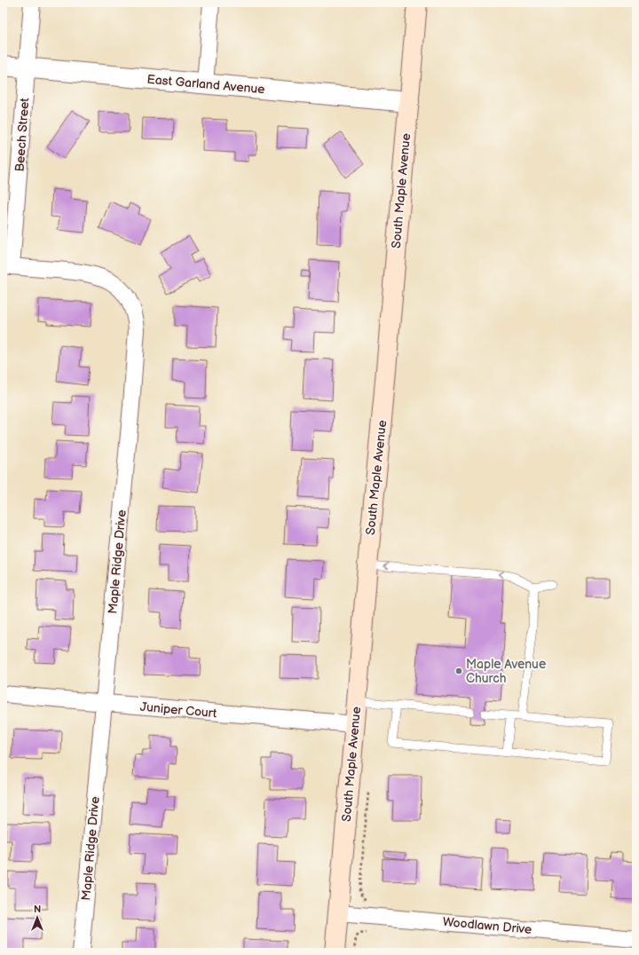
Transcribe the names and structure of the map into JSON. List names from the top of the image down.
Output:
{
  "streets": {
    "main road": ["South Maple Avenue"],
    "street": [
      "East Garland Avenue",
      "Beech Street",
      "Maple Ridge Drive",
      "Juniper Court",
      "Woodlawn Drive"
    ]
  },
  "crossings": [
    ["East Garland Avenue", "Beech Street"],
    ["East Garland Avenue", "South Maple Avenue"],
    ["Beech Street", "Maple Ridge Drive"],
    ["South Maple Avenue", "Juniper Court"],
    ["South Maple Avenue", "Woodlawn Drive"],
    ["Maple Ridge Drive", "Juniper Court"]
  ],
  "places": ["Maple Avenue Church"],
  "north": "top"
}
